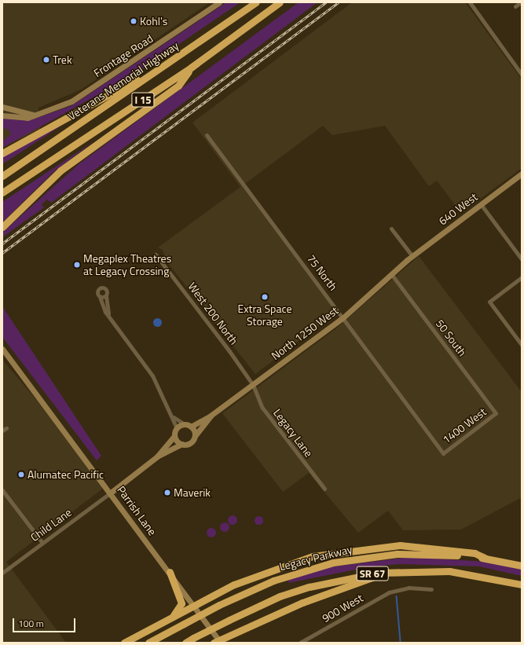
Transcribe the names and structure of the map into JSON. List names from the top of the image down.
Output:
{
  "streets": {
    "highway": [
      "Veterans Memorial Highway",
      "I 15",
      "Legacy Parkway",
      "SR 67"
    ],
    "street": [
      "Frontage Road",
      "640 West",
      "75 North",
      "West 200 North",
      "North 1250 West",
      "50 South",
      "1400 West",
      "Legacy Lane",
      "Parrish Lane",
      "Child Lane",
      "900 West"
    ]
  },
  "crossings": [
    ["640 West", "North 1250 West"],
    ["75 North", "North 1250 West"],
    ["75 North", "1400 West"],
    ["West 200 North", "North 1250 West"],
    ["West 200 North", "Legacy Lane"],
    ["North 1250 West", "50 South"],
    ["North 1250 West", "Legacy Lane"],
    ["50 South", "1400 West"],
    ["Parrish Lane", "Child Lane"]
  ],
  "places": [
    "Kohl's",
    "Trek",
    "Megaplex Theatres at Legacy Crossing",
    "Extra Space Storage",
    "Alumatec Pacific",
    "Maverik"
  ],
  "scale_bar": "100 m"
}
